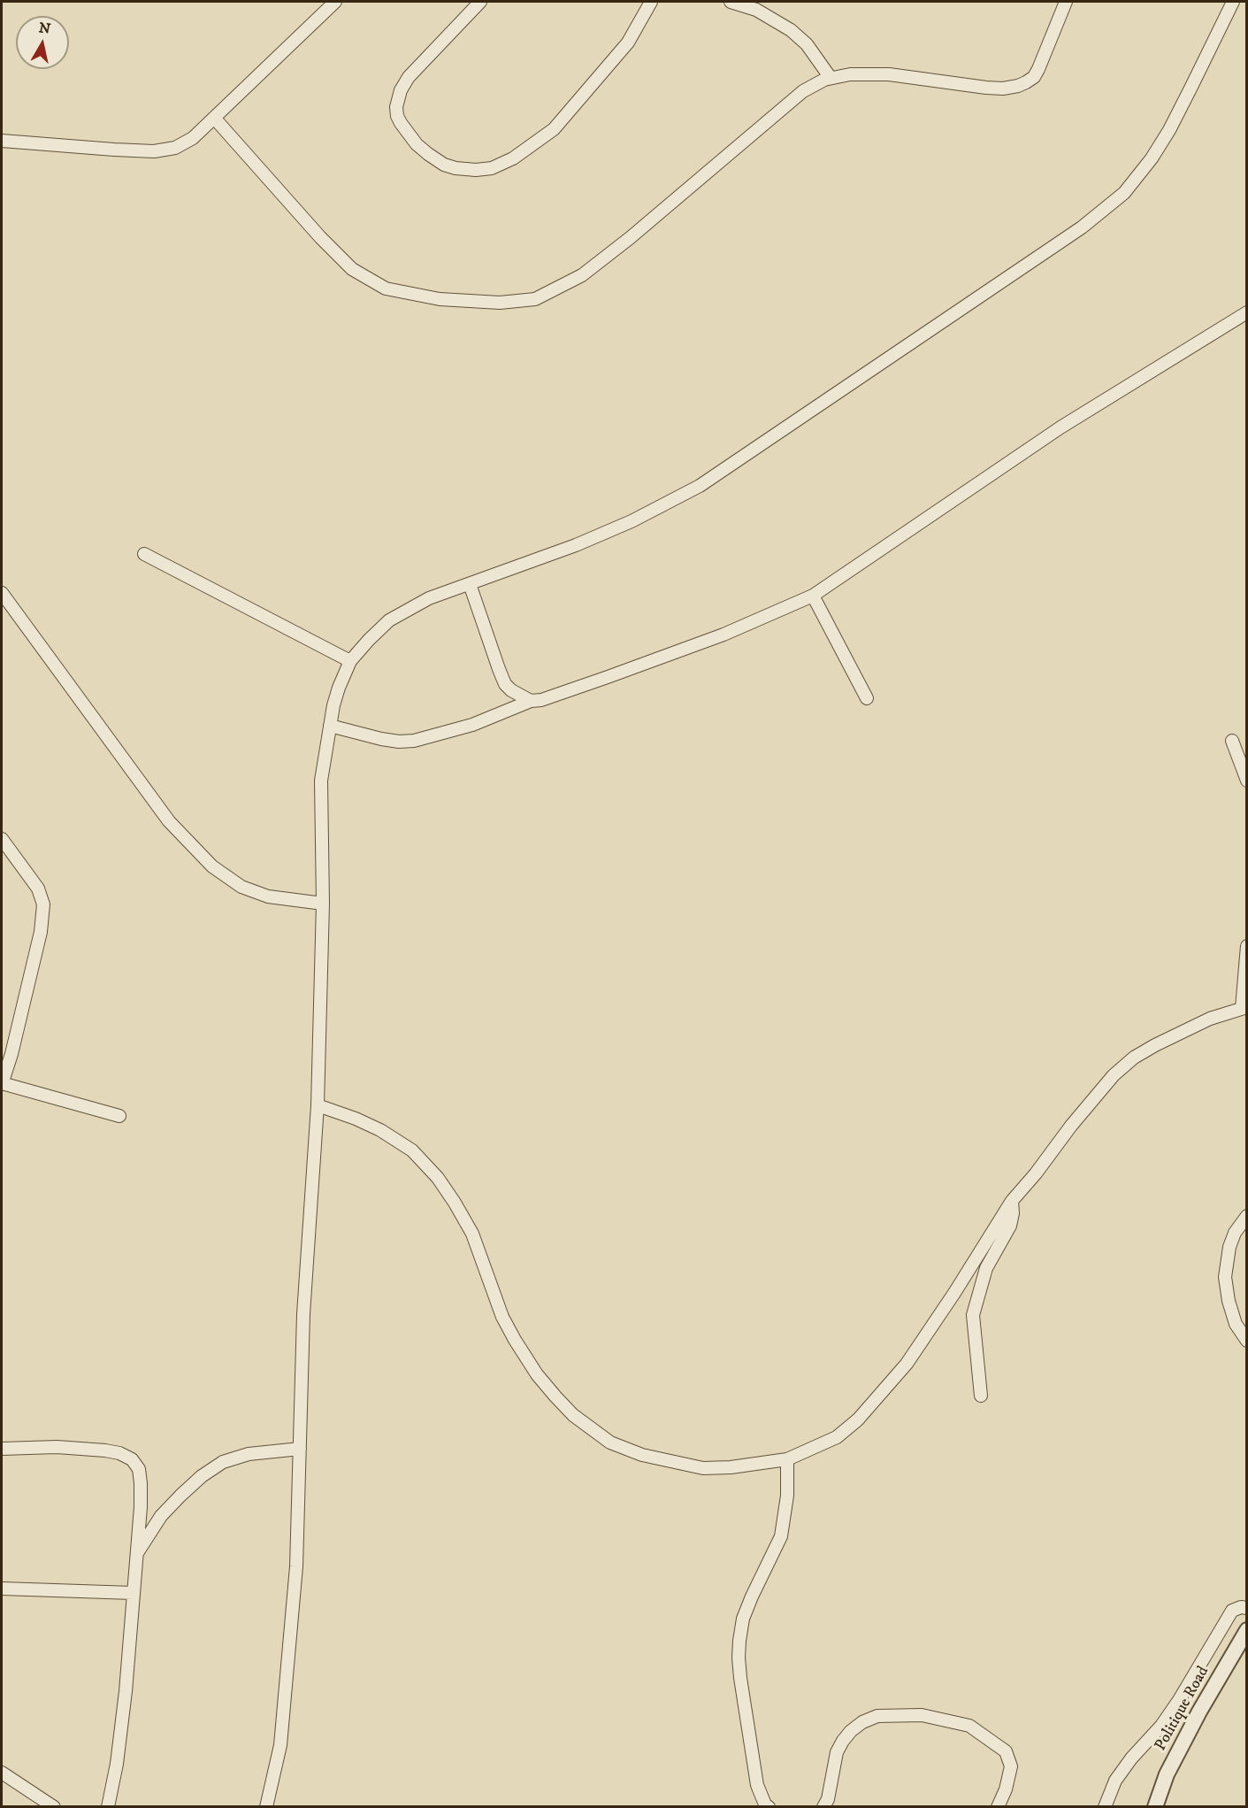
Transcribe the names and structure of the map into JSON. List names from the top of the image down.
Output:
{
  "streets": {
    "street": ["Politique Road"]
  },
  "north": "top"
}
